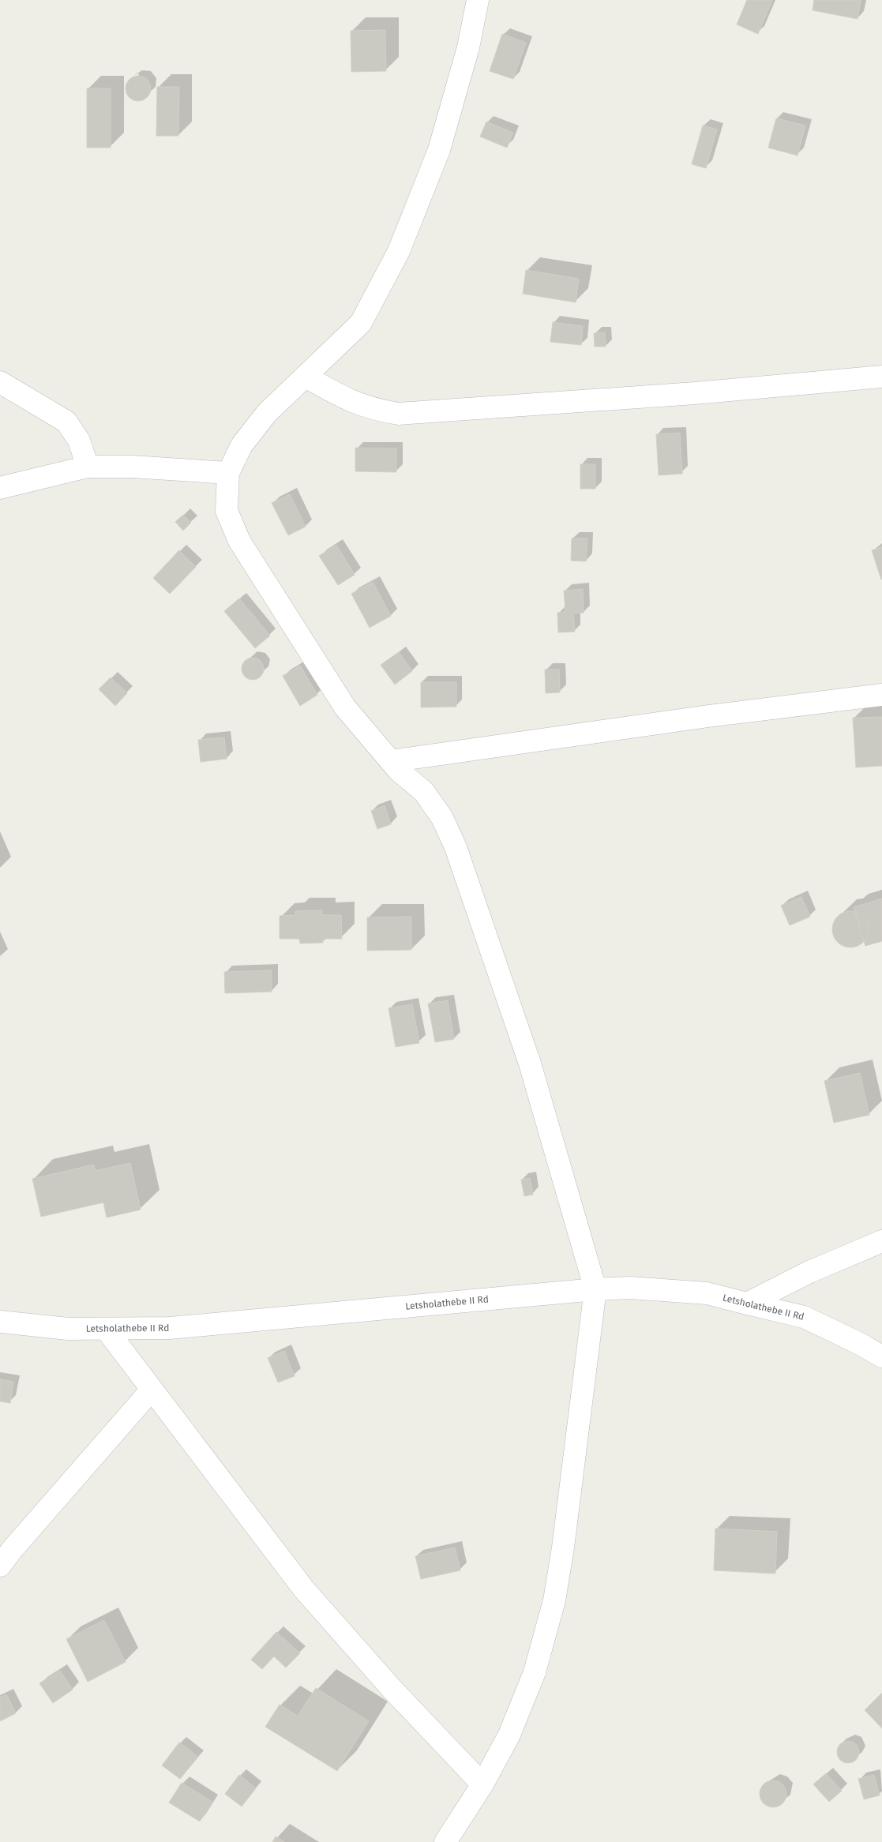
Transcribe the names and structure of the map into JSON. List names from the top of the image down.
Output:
{
  "streets": {
    "street": ["Letsholathebe II Rd"]
  }
}
